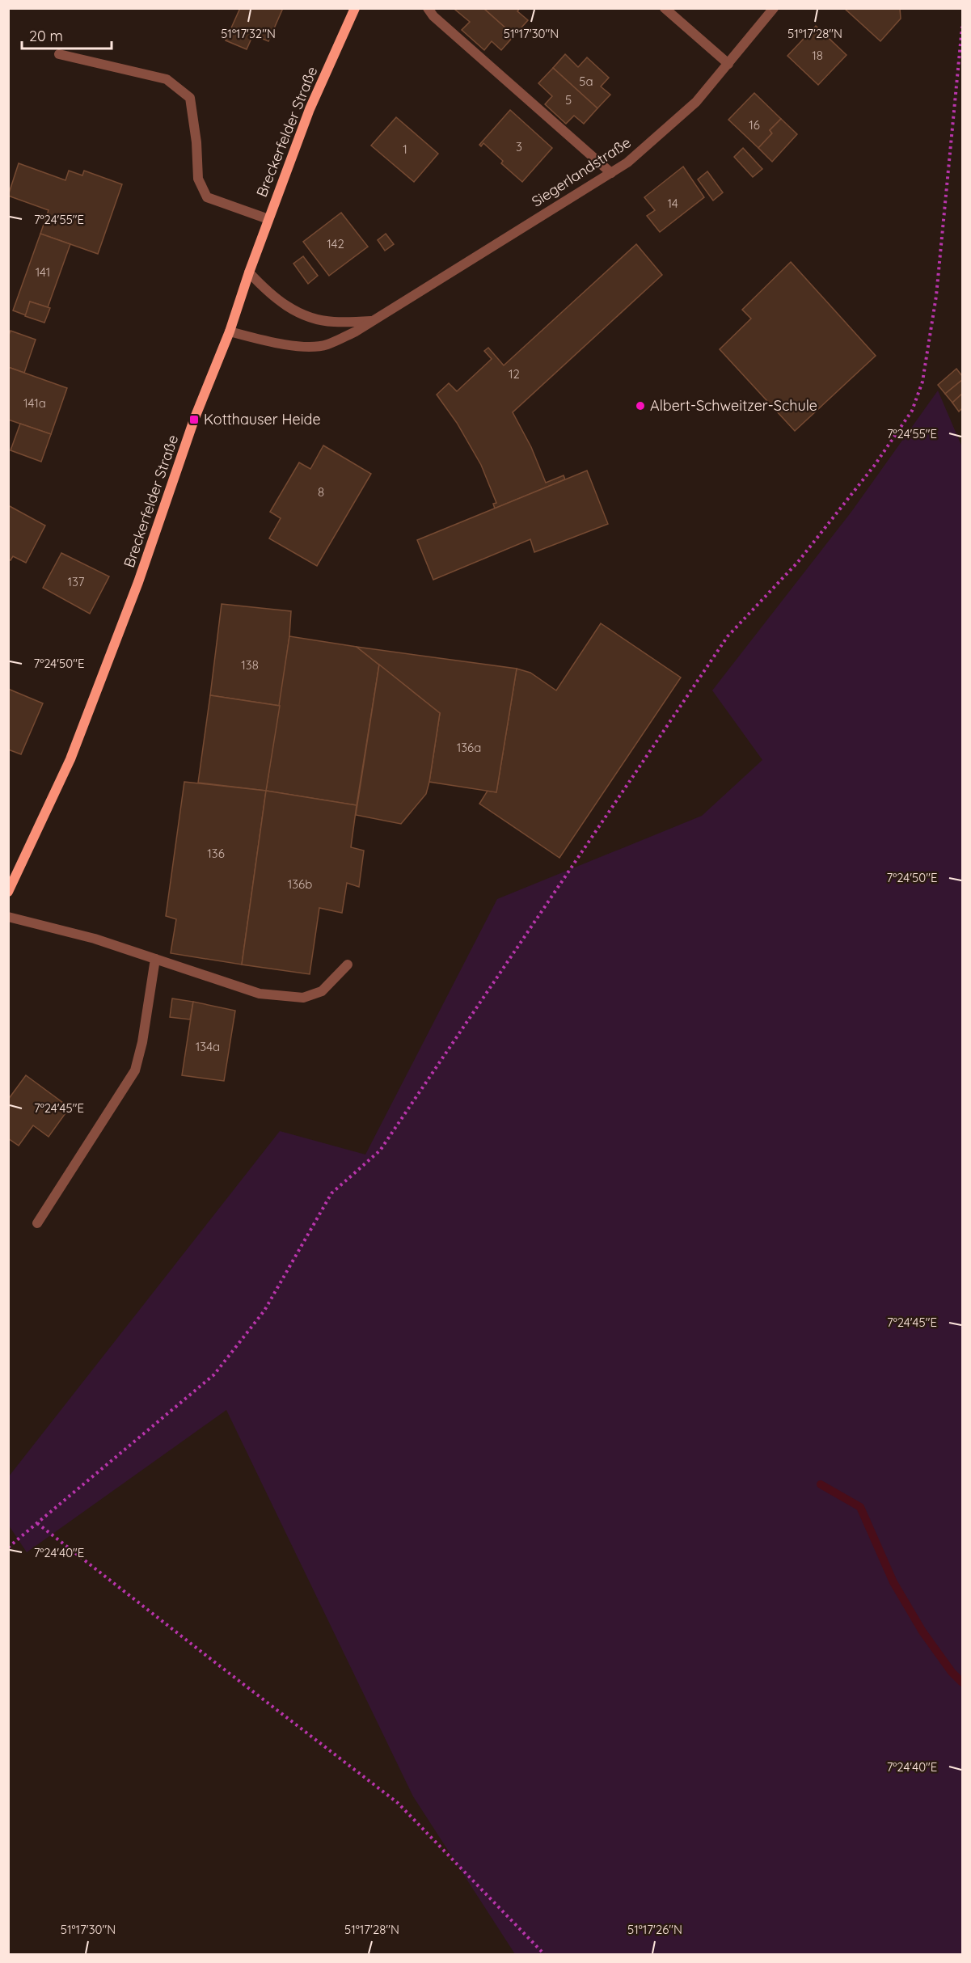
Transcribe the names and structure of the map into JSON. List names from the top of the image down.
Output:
{
  "streets": {
    "main road": ["Breckerfelder Straße"],
    "street": ["Siegerlandstraße"]
  },
  "crossings": [
    ["Breckerfelder Straße", "Siegerlandstraße"]
  ],
  "places": {
    "other": ["Albert-Schweitzer-Schule"],
    "transit": ["Kotthauser Heide"]
  },
  "house_numbers": [
    "18",
    "5a",
    "5",
    "16",
    "3",
    "1",
    "14",
    "142",
    "141",
    "12",
    "141a",
    "8",
    "137",
    "138",
    "136a",
    "136",
    "136b",
    "134a"
  ],
  "scale_bar": "20 m",
  "coordinates": [
    "51°17'30\"N",
    "51°17'28\"N",
    "51°17'32\"N",
    "7°24'55\"E",
    "7°24'50\"E",
    "7°24'45\"E",
    "7°24'40\"E",
    "51°17'26\"N"
  ]
}
